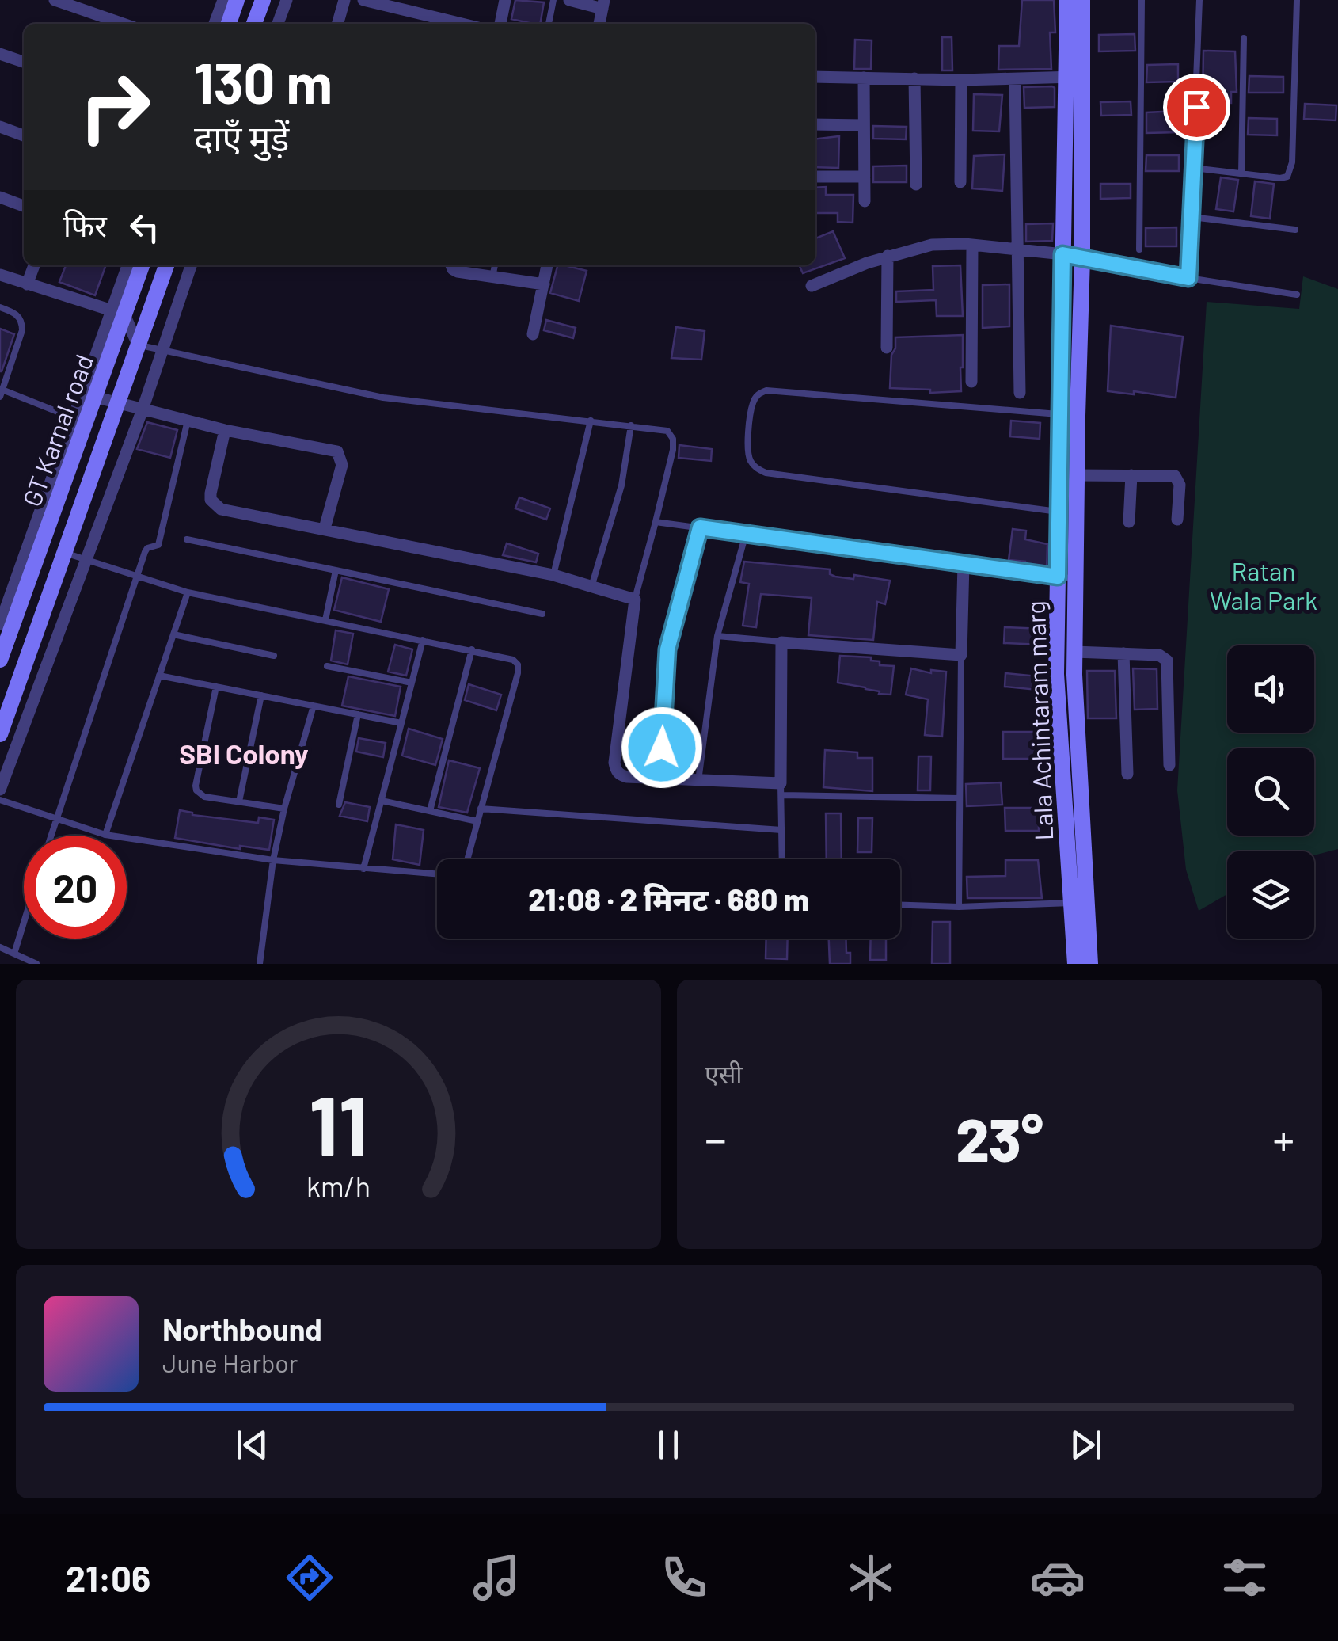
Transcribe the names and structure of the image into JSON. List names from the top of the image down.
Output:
{
  "streets": {
    "street": ["GT Karnal road", "Lala Achintaram marg"]
  },
  "districts": ["SBI Colony"],
  "parks": ["Ratan Wala Park"],
  "page": {
    "turn": ["130 m", "दाएँ मुड़ें"],
    "then": "फिर",
    "limit": "20",
    "trip": "21:08 · 2 मिनट · 680 m",
    "tile": "एसी",
    "heat": ["−", "23°", "+"],
    "song": ["Northbound", "June Harbor"],
    "tabs": "21:06",
    "gauge": ["11", "km/h"]
  }
}
